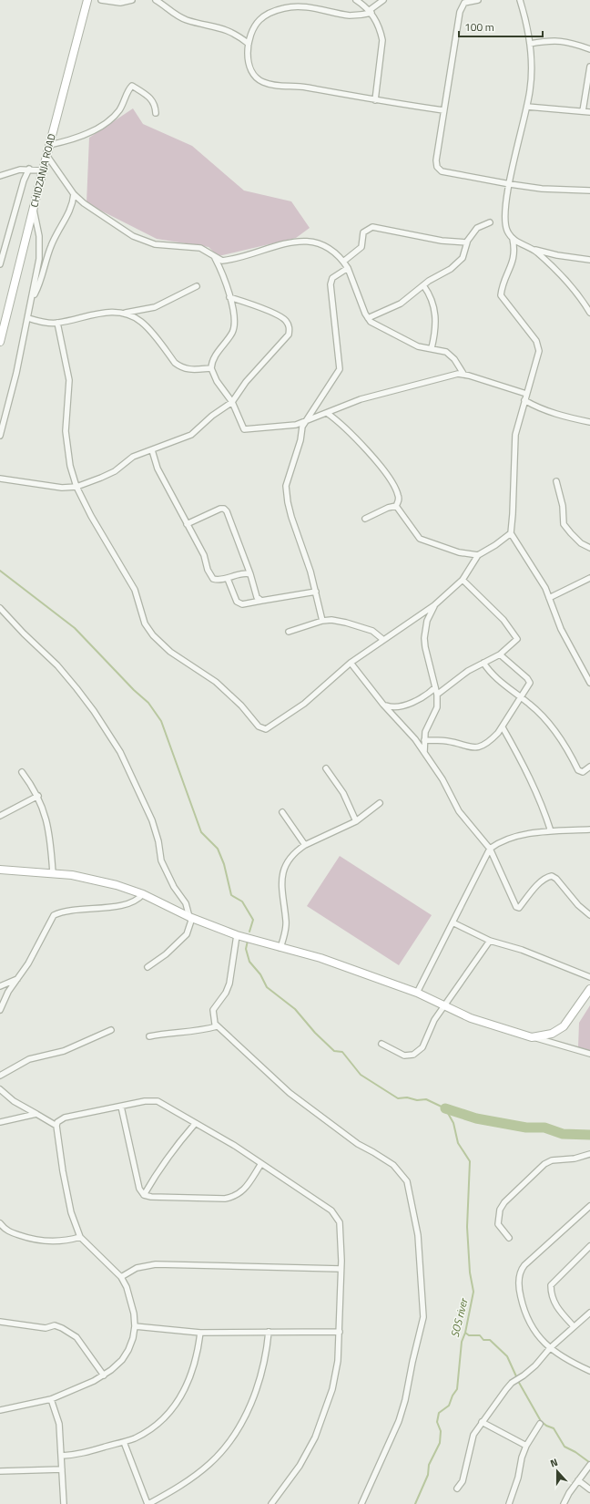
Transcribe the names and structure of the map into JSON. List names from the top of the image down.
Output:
{
  "streets": {
    "street": ["CHIDZANJA ROAD"]
  },
  "water": ["SOS river"],
  "scale_bar": "100 m",
  "north": "top"
}
